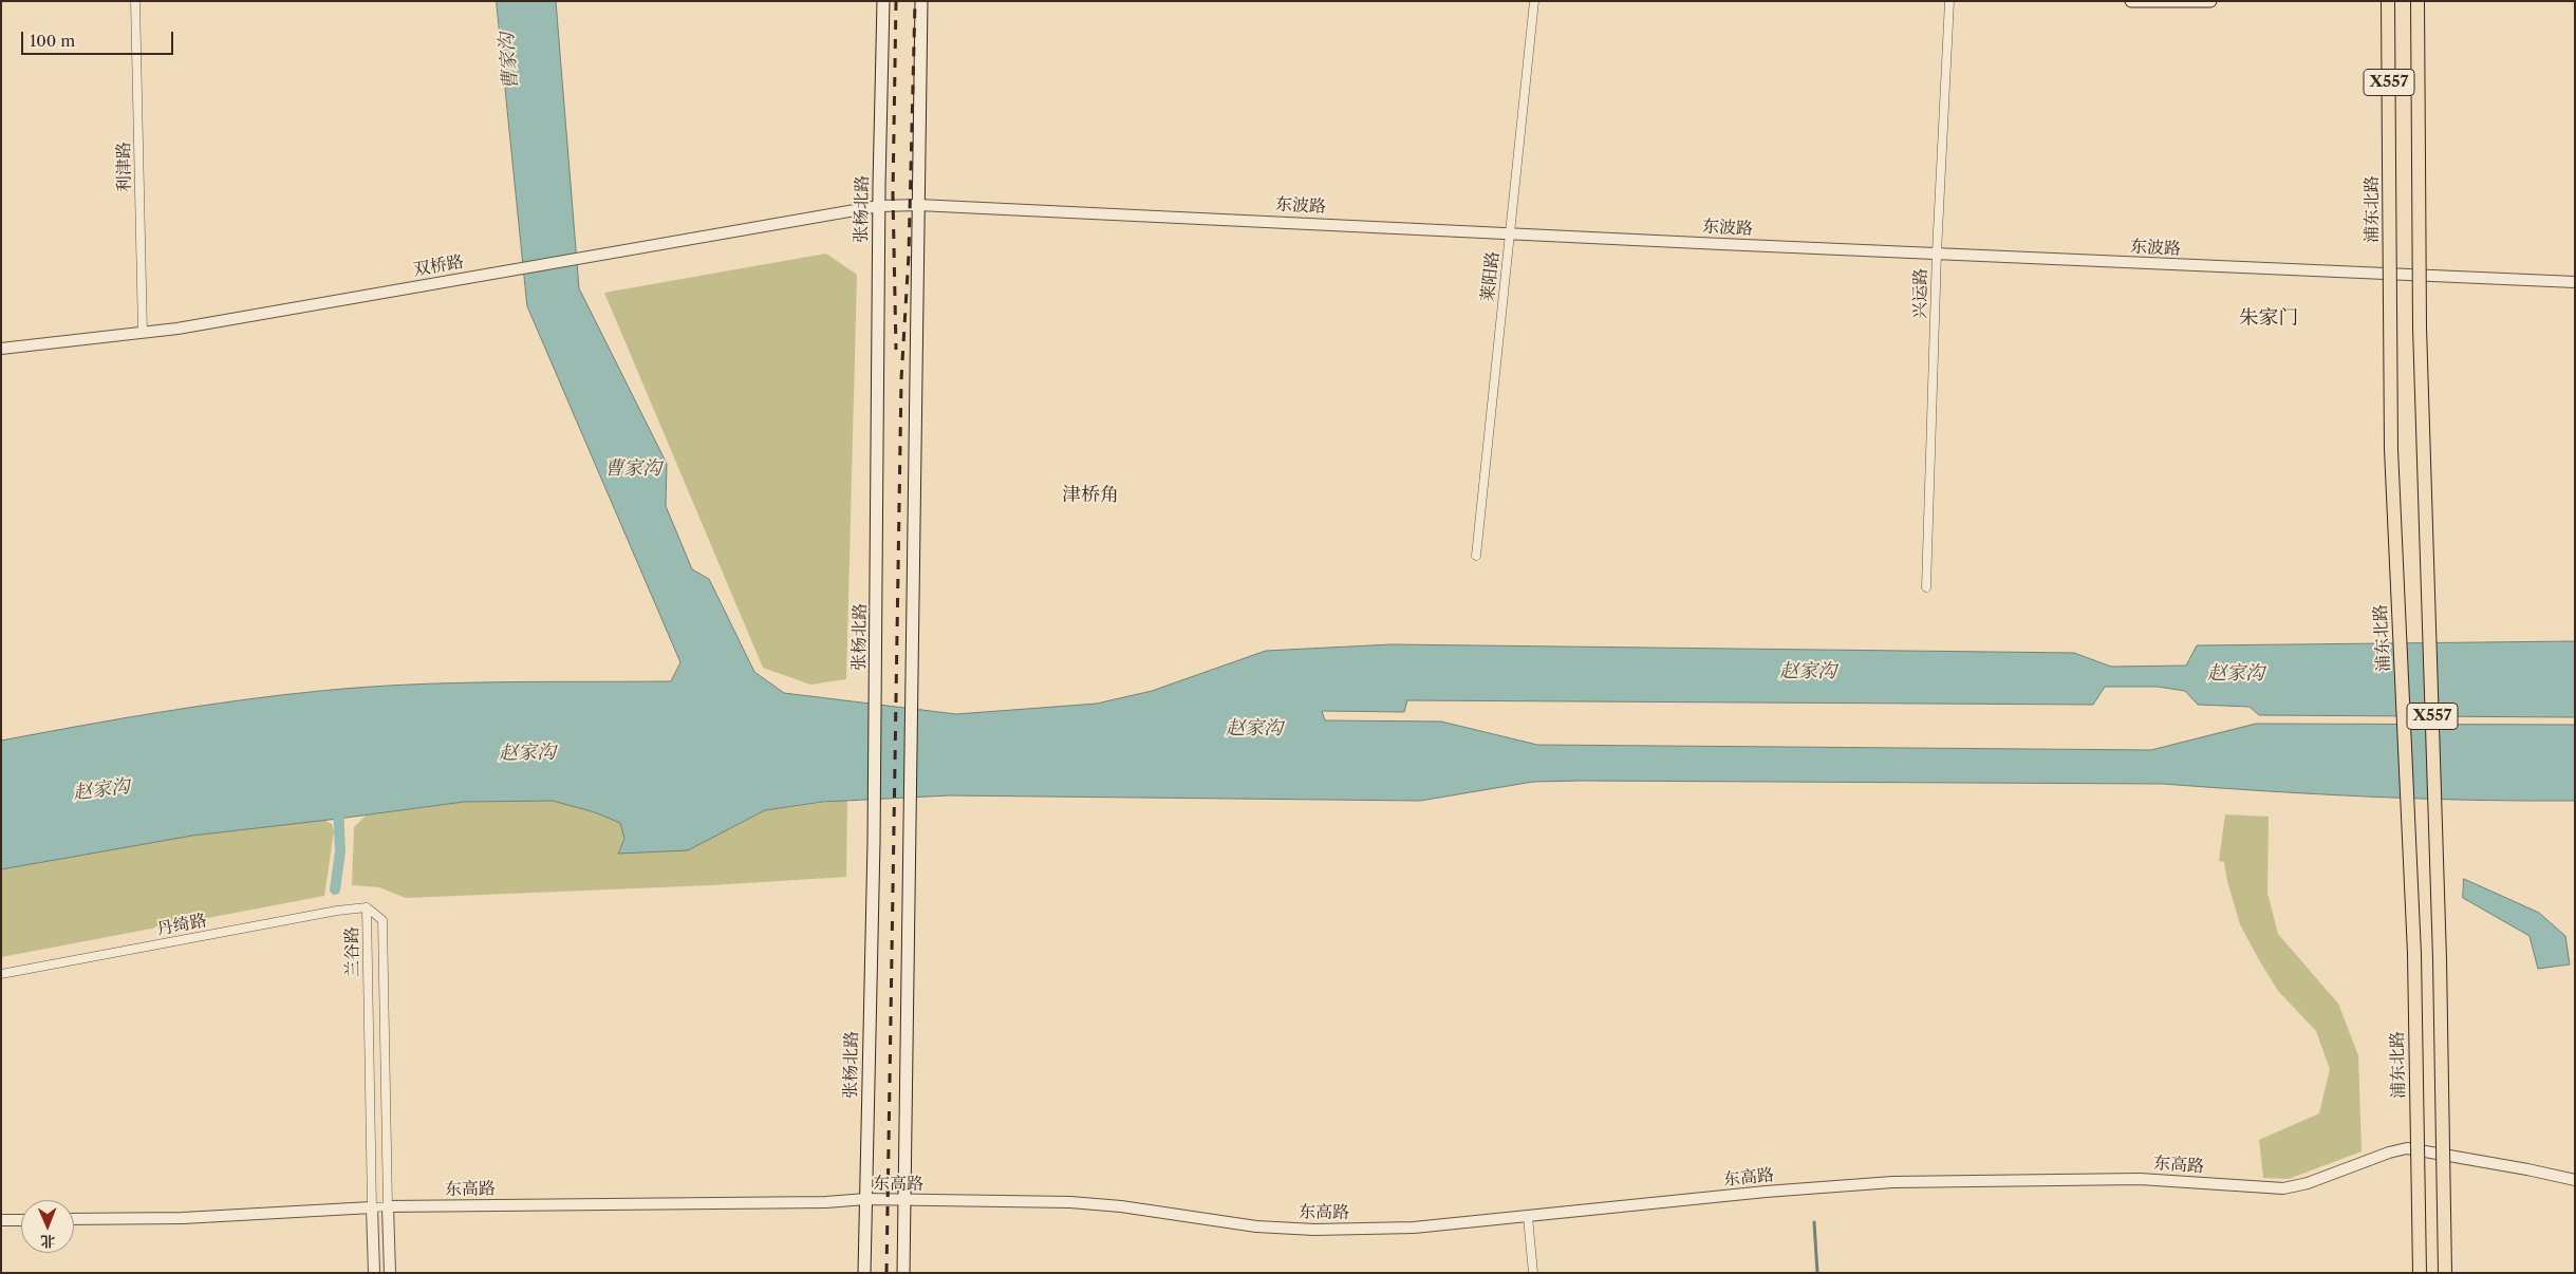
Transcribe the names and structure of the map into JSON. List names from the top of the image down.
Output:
{
  "streets": {
    "main road": ["X557", "张杨北路", "浦东北路"],
    "street": [
      "利津路",
      "东波路",
      "双桥路",
      "莱阳路",
      "兴运路",
      "丹绮路",
      "兰谷路",
      "东高路"
    ]
  },
  "crossings": [
    ["利津路", "双桥路"],
    ["东波路", "张杨北路"],
    ["东波路", "双桥路"],
    ["东波路", "莱阳路"],
    ["东波路", "兴运路"],
    ["张杨北路", "双桥路"],
    ["张杨北路", "东高路"],
    ["丹绮路", "兰谷路"],
    ["兰谷路", "东高路"]
  ],
  "districts": ["朱家门", "津桥角"],
  "water": ["曹家沟", "赵家沟"],
  "scale_bar": "100 m",
  "north": "bottom"
}
